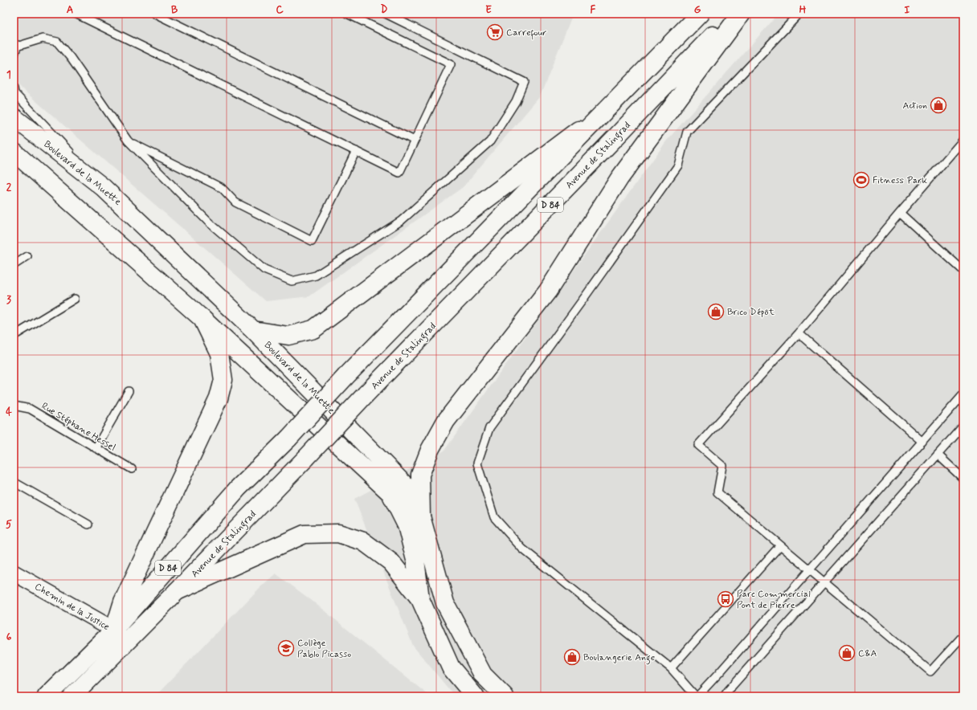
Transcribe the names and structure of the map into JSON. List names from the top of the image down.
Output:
{
  "streets": {
    "main road": ["Avenue de Stalingrad", "Boulevard de la Muette", "D 84"],
    "street": ["Chemin de la Justice"],
    "lane": ["Rue Stéphane Hessel"]
  },
  "crossings": [
    ["D 84", "Chemin de la Justice"]
  ],
  "places": {
    "supermarket": ["Carrefour"],
    "shop": [
      "Action",
      "Brico Dépôt",
      "C&A",
      "Boulangerie Ange"
    ],
    "sports": ["Fitness Park"],
    "bus stop": ["Parc Commercial Pont de Pierre"],
    "school or university": ["Collège Pablo Picasso"]
  },
  "grid": {
    "columns": [
      "A",
      "B",
      "C",
      "D",
      "E",
      "F",
      "G",
      "H",
      "I"
    ],
    "rows": [
      "1",
      "2",
      "3",
      "4",
      "5",
      "6"
    ]
  }
}
